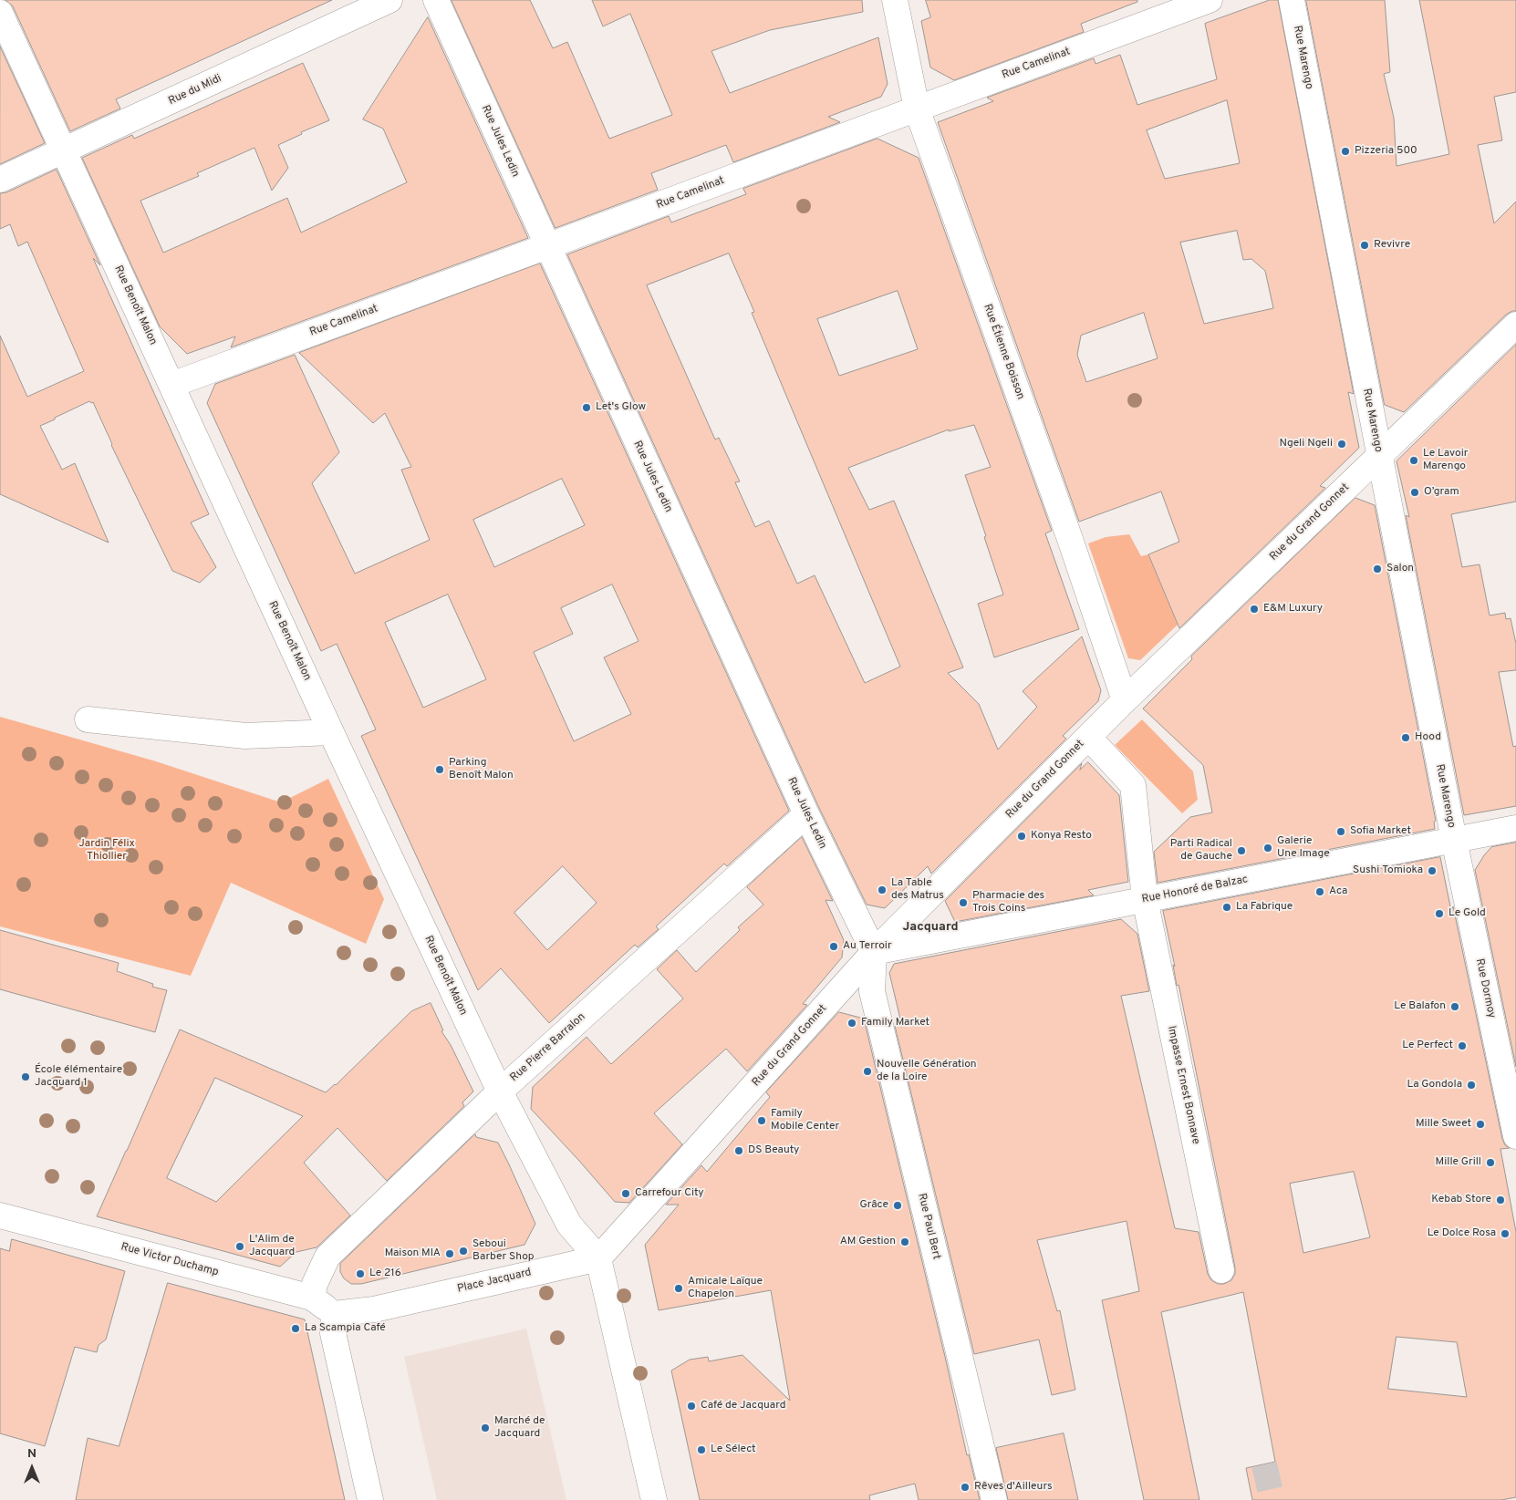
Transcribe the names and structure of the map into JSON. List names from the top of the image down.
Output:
{
  "streets": {
    "street": [
      "Rue Marengo",
      "Rue Camelinat",
      "Rue du Midi",
      "Rue Jules Ledin",
      "Rue Benoît Malon",
      "Rue Étienne Boisson",
      "Rue du Grand Gonnet",
      "Rue Honoré de Balzac",
      "Rue Dormoy",
      "Rue Pierre Barralon",
      "Impasse Ernest Bonnave",
      "Rue Paul Bert",
      "Rue Victor Duchamp",
      "Place Jacquard"
    ]
  },
  "crossings": [
    ["Rue Marengo", "Rue du Grand Gonnet"],
    ["Rue Marengo", "Rue Honoré de Balzac"],
    ["Rue Marengo", "Rue Dormoy"],
    ["Rue Camelinat", "Rue Jules Ledin"],
    ["Rue Camelinat", "Rue Benoît Malon"],
    ["Rue Camelinat", "Rue Étienne Boisson"],
    ["Rue du Midi", "Rue Benoît Malon"],
    ["Rue Jules Ledin", "Rue du Grand Gonnet"],
    ["Rue Jules Ledin", "Rue Honoré de Balzac"],
    ["Rue Jules Ledin", "Rue Pierre Barralon"],
    ["Rue Jules Ledin", "Rue Paul Bert"],
    ["Rue Benoît Malon", "Rue du Grand Gonnet"],
    ["Rue Benoît Malon", "Rue Pierre Barralon"],
    ["Rue Benoît Malon", "Place Jacquard"],
    ["Rue Étienne Boisson", "Rue du Grand Gonnet"],
    ["Rue du Grand Gonnet", "Rue Honoré de Balzac"],
    ["Rue du Grand Gonnet", "Impasse Ernest Bonnave"],
    ["Rue du Grand Gonnet", "Rue Paul Bert"],
    ["Rue du Grand Gonnet", "Place Jacquard"],
    ["Rue Honoré de Balzac", "Rue Dormoy"],
    ["Rue Honoré de Balzac", "Impasse Ernest Bonnave"],
    ["Rue Honoré de Balzac", "Rue Paul Bert"],
    ["Rue Pierre Barralon", "Rue Victor Duchamp"],
    ["Rue Victor Duchamp", "Place Jacquard"]
  ],
  "districts": ["Jacquard"],
  "parks": ["Jardin Félix Thiollier"],
  "places": [
    "Pizzeria 500",
    "Revivre",
    "Let's Glow",
    "Ngeli Ngeli",
    "Le Lavoir Marengo",
    "O’gram",
    "Salon",
    "E&M Luxury",
    "Hood",
    "Parking Benoît Malon",
    "Sofia Market",
    "Konya Resto",
    "Galerie Une Image",
    "Parti Radical de Gauche",
    "Sushi Tomioka",
    "La Table des Matrus",
    "Aca",
    "Pharmacie des Trois Coins",
    "La Fabrique",
    "Le Gold",
    "Au Terroir",
    "Le Balafon",
    "Family Market",
    "Le Perfect",
    "Nouvelle Génération de la Loire",
    "École élémentaire Jacquard 1",
    "La Gondola",
    "Family Mobile Center",
    "Mille Sweet",
    "DS Beauty",
    "Mille Grill",
    "Carrefour City",
    "Kebab Store",
    "Grâce",
    "Le Dolce Rosa",
    "AM Gestion",
    "L'Alim de Jacquard",
    "Seboui Barber Shop",
    "Maison MIA",
    "Le 216",
    "Amicale Laïque Chapelon",
    "La Scampia Café",
    "Café de Jacquard",
    "Marché de Jacquard",
    "Le Sélect",
    "Rêves d'Ailleurs"
  ],
  "north": "top"
}
